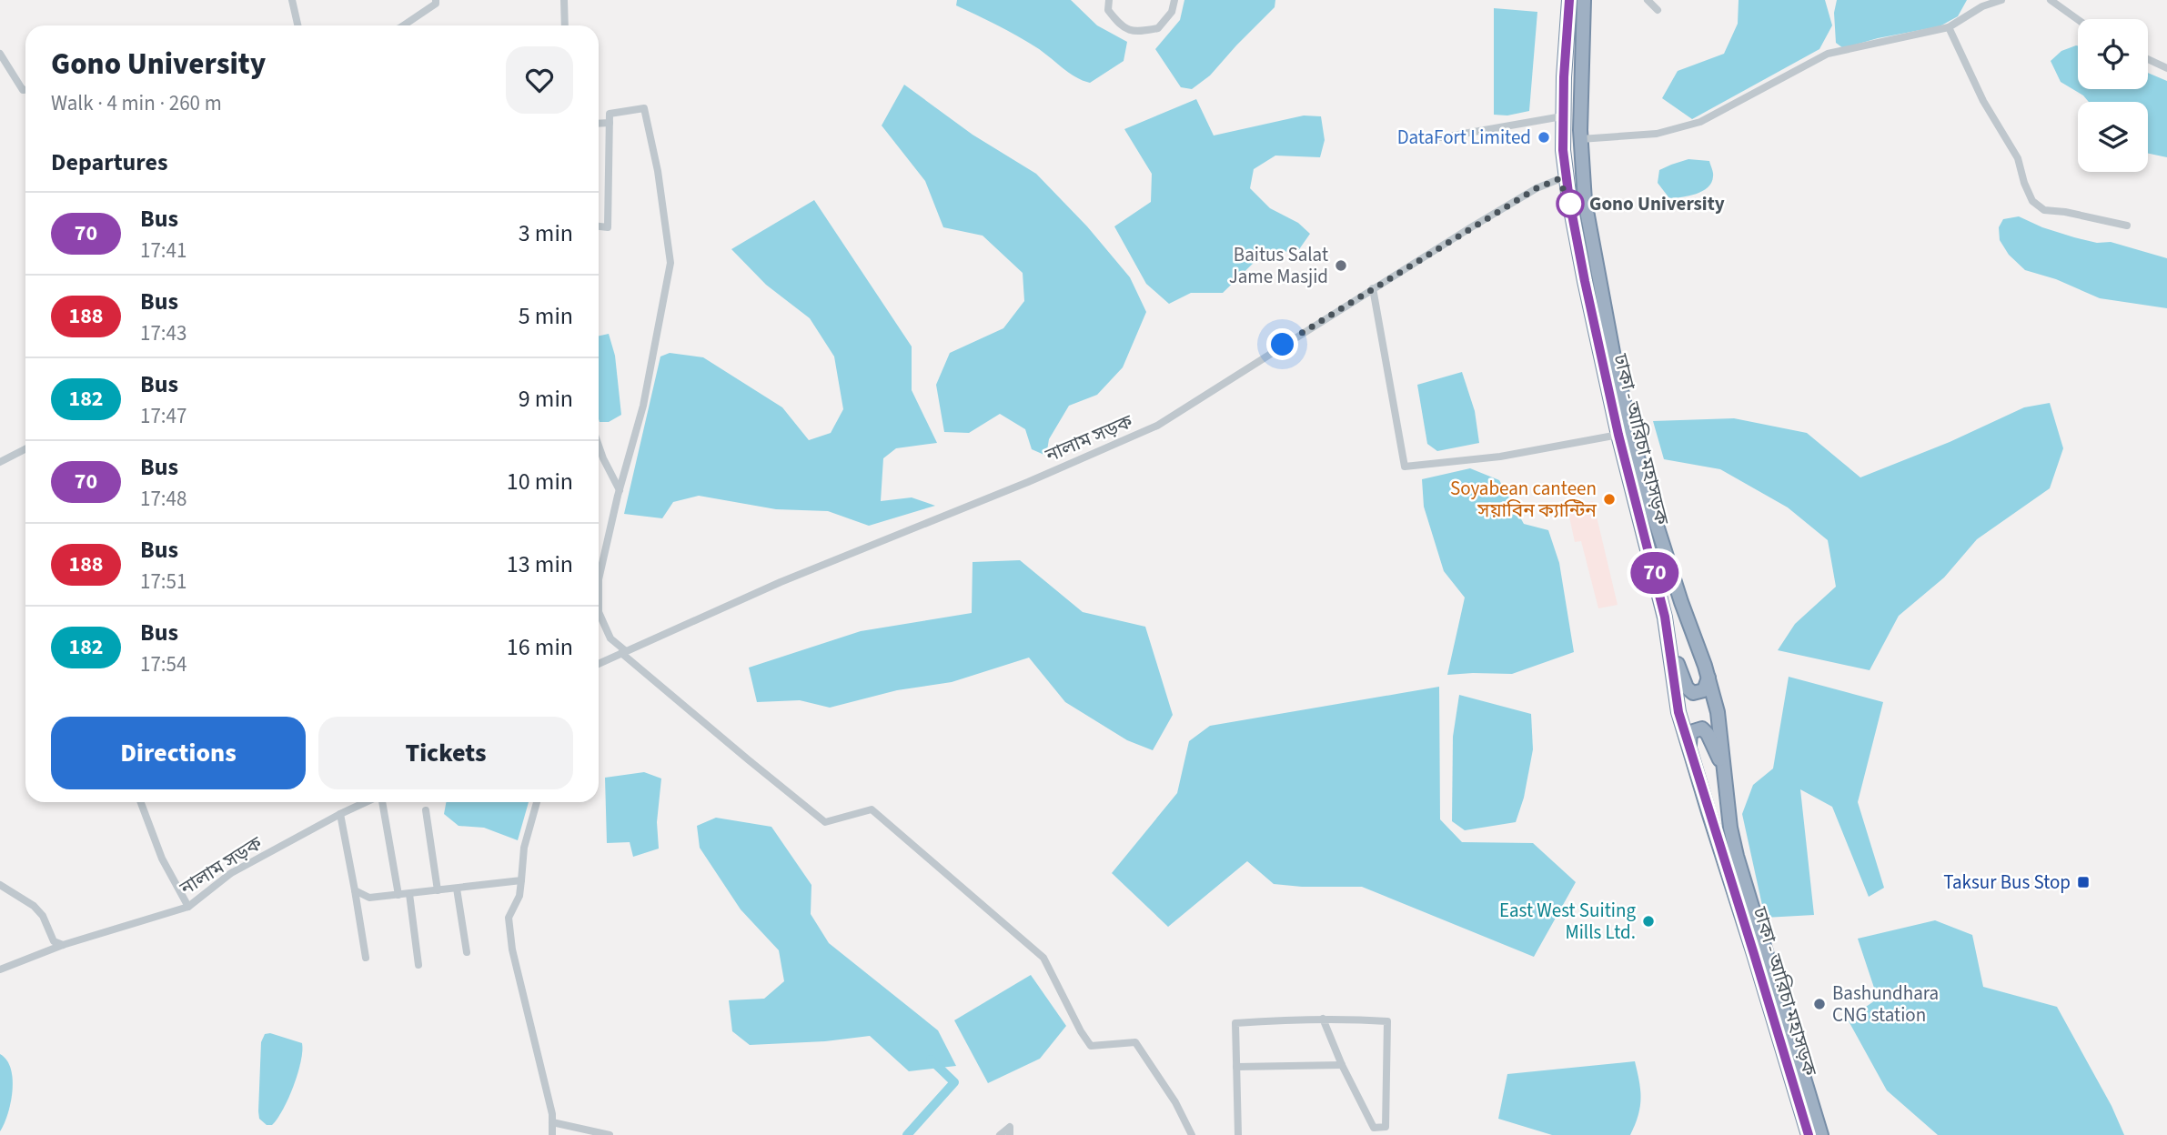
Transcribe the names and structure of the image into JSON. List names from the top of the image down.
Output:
{
  "streets": {
    "highway": ["ঢাকা - আরিচা মহাসড়ক"],
    "street": ["নালাম সড়ক"]
  },
  "crossings": [
    ["নালাম সড়ক", "ঢাকা - আরিচা মহাসড়ক"]
  ],
  "places": {
    "other": [
      "DataFort Limited",
      "Gono University",
      "Baitus Salat Jame Masjid",
      "Soyabean canteen সয়াবিন ক্যান্টিন",
      "East West Suiting Mills Ltd.",
      "Bashundhara CNG station"
    ],
    "transit": ["Taksur Bus Stop"]
  },
  "lines": ["bus line 70"],
  "page": {
    "on_map": "70",
    "heading": [
      ["Gono University", "Walk · 4 min · 260 m"],
      "Departures"
    ],
    "list": [
      {
        "mark": "70",
        "name": "Bus",
        "note": "17:41",
        "value": "3 min"
      },
      {
        "mark": "188",
        "name": "Bus",
        "note": "17:43",
        "value": "5 min"
      },
      {
        "mark": "182",
        "name": "Bus",
        "note": "17:47",
        "value": "9 min"
      },
      {
        "mark": "70",
        "name": "Bus",
        "note": "17:48",
        "value": "10 min"
      },
      {
        "mark": "188",
        "name": "Bus",
        "note": "17:51",
        "value": "13 min"
      },
      {
        "mark": "182",
        "name": "Bus",
        "note": "17:54",
        "value": "16 min"
      }
    ],
    "buttons": ["Directions", "Tickets"]
  }
}
